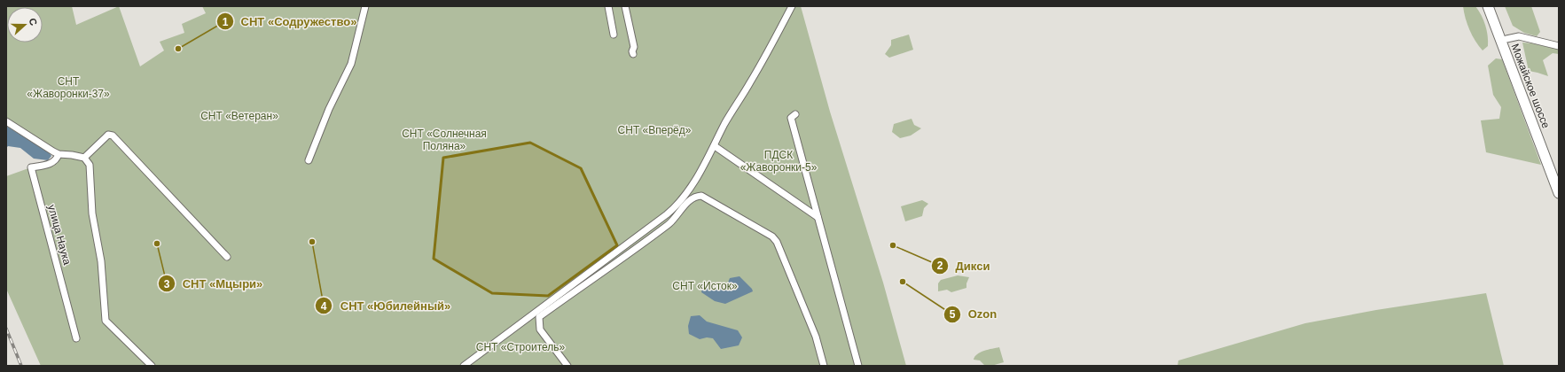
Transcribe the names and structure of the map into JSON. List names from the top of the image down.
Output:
{
  "streets": {
    "main road": ["Можайское шоссе"],
    "street": ["улица Наука"]
  },
  "parks": [
    "СНТ «Жаворонки-37»",
    "СНТ «Ветеран»",
    "СНТ «Вперёд»",
    "СНТ «Солнечная Поляна»",
    "ПДСК «Жаворонки-5»",
    "СНТ «Исток»",
    "СНТ «Строитель»"
  ],
  "places": [
    "СНТ «Содружество»",
    "СНТ «Юбилейный»",
    "СНТ «Мцыри»",
    "Дикси",
    "Ozon"
  ],
  "north": "right"
}
